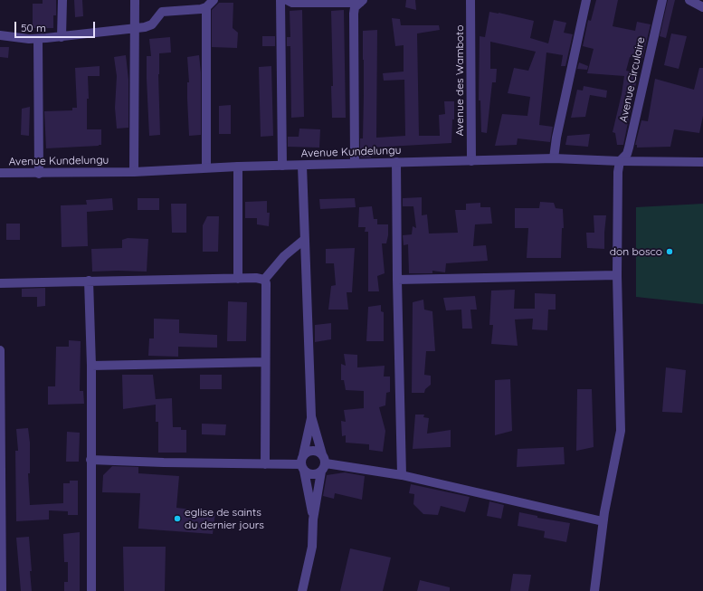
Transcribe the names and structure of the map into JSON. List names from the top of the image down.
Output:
{
  "streets": {
    "street": ["Avenue Circulaire", "Avenue des Wamboto", "Avenue Kundelungu"]
  },
  "crossings": [
    ["Avenue Circulaire", "Avenue Kundelungu"],
    ["Avenue des Wamboto", "Avenue Kundelungu"]
  ],
  "places": ["don bosco", "eglise de saints du dernier jours"],
  "scale_bar": "50 m"
}
